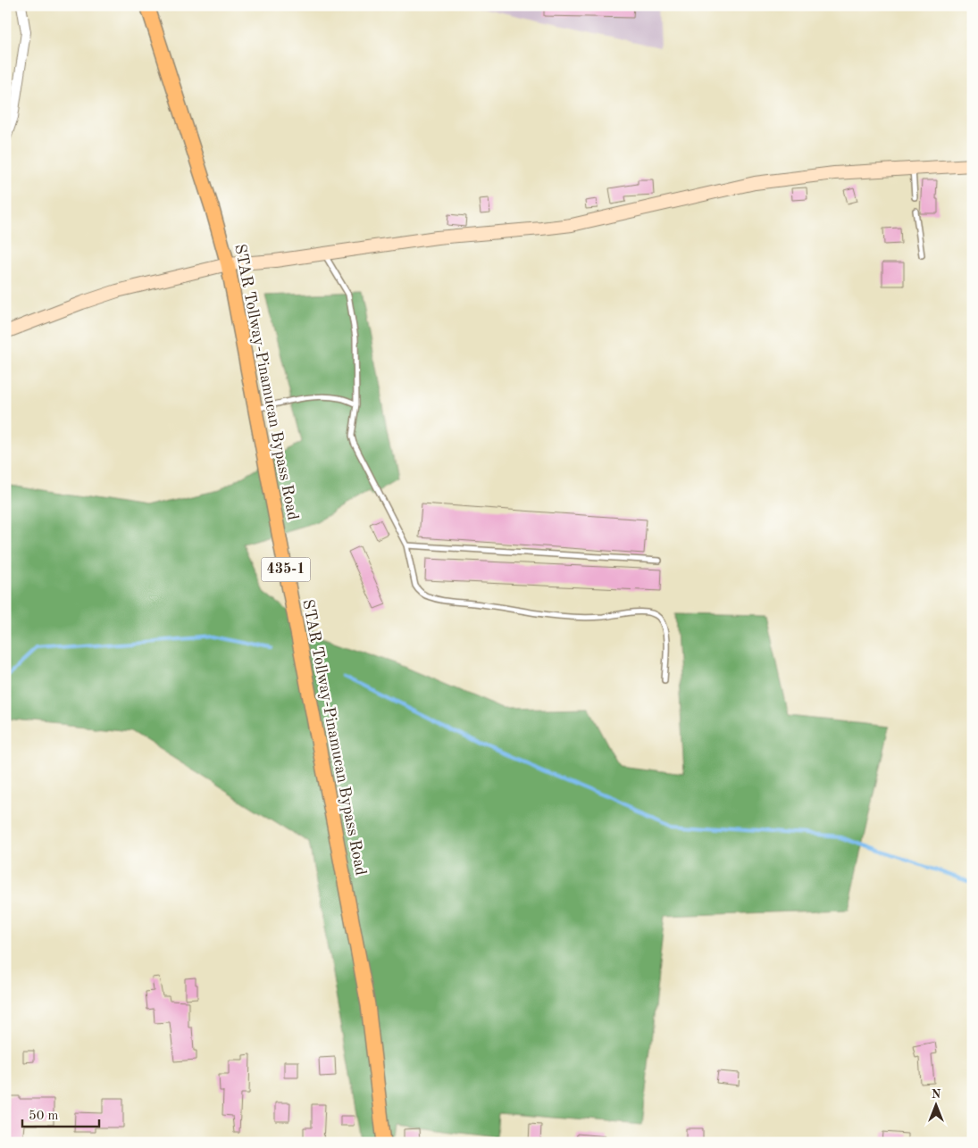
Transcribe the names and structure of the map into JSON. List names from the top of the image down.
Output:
{
  "streets": {
    "main road": ["STAR Tollway-Pinamucan Bypass Road", "435-1"]
  },
  "scale_bar": "50 m",
  "north": "top"
}
